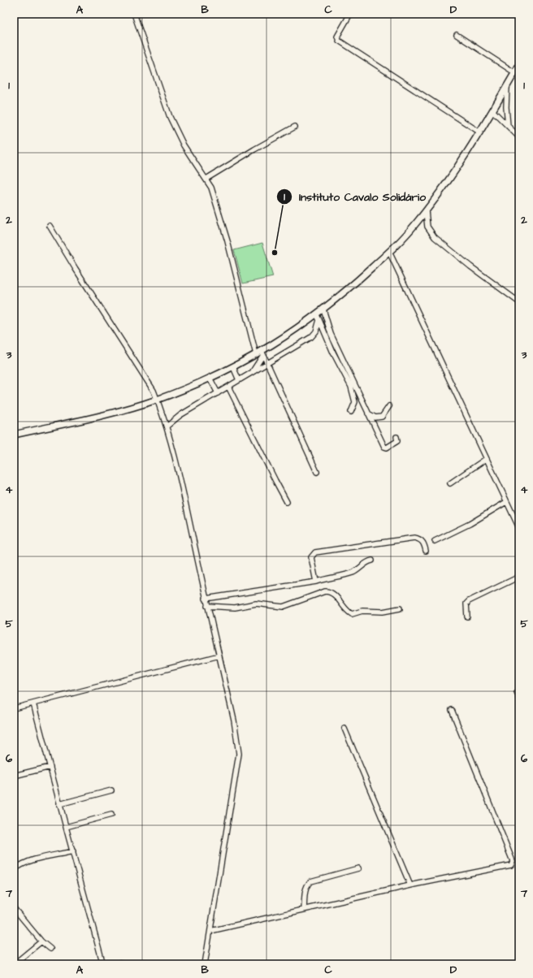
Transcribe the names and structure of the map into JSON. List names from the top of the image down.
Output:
{
  "places": ["Instituto Cavalo Solidário"],
  "grid": {
    "columns": [
      "A",
      "B",
      "C",
      "D"
    ],
    "rows": [
      "1",
      "2",
      "3",
      "4",
      "5",
      "6",
      "7"
    ]
  }
}
